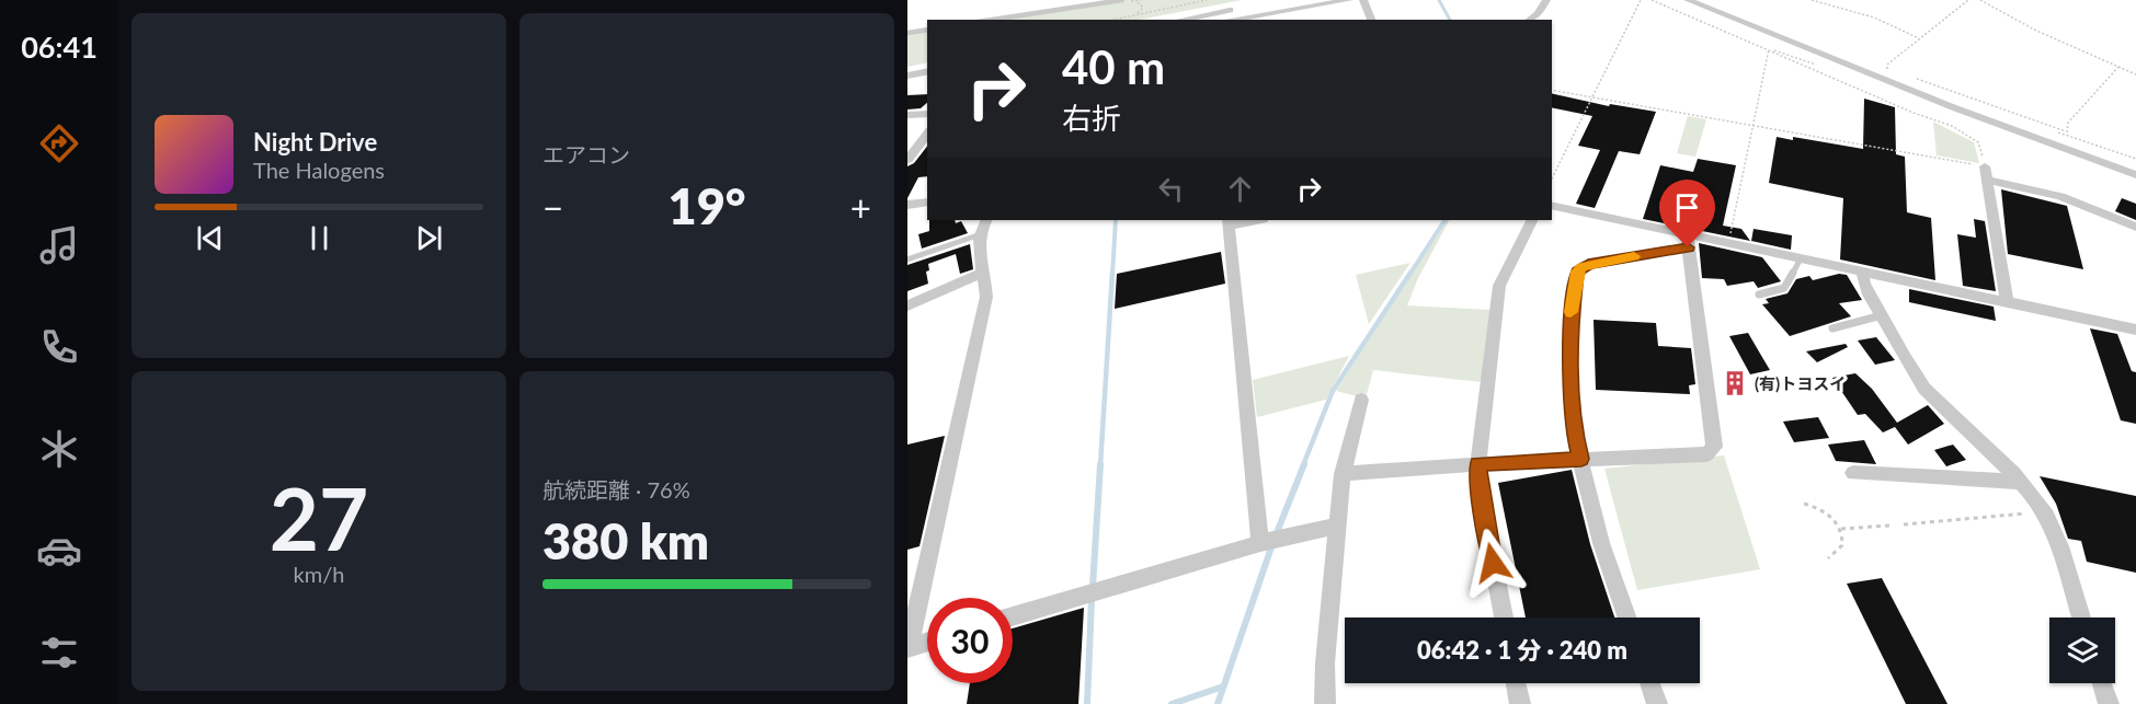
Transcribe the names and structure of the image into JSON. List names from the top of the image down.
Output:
{
  "places": {
    "building": ["(有)トヨスイ"]
  },
  "page": {
    "tabs": "06:41",
    "tile": [
      "エアコン",
      ["27", "km/h"],
      ["航続距離 · 76%", "380 km"]
    ],
    "turn": ["40 m", "右折"],
    "song": ["Night Drive", "The Halogens"],
    "heat": ["−", "19°", "+"],
    "limit": "30",
    "trip": "06:42 · 1 分 · 240 m"
  }
}
